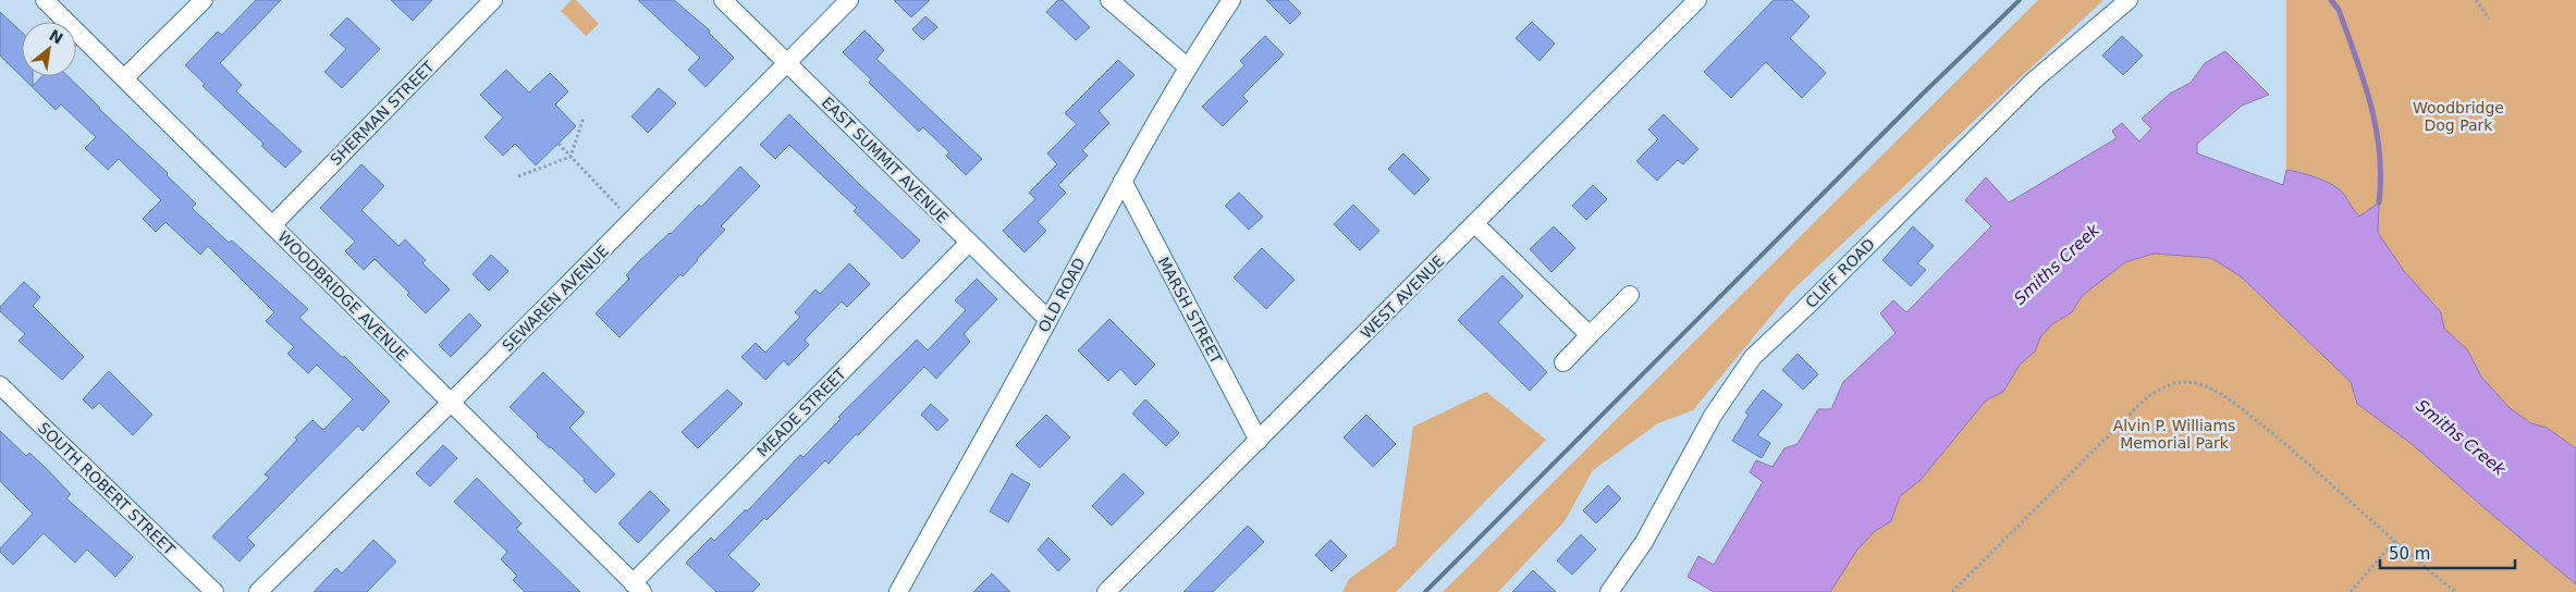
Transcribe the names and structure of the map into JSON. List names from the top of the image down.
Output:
{
  "streets": {
    "street": [
      "SHERMAN STREET",
      "EAST SUMMIT AVENUE",
      "CLIFF ROAD",
      "OLD ROAD",
      "WOODBRIDGE AVENUE",
      "WEST AVENUE",
      "SEWAREN AVENUE",
      "MARSH STREET",
      "MEADE STREET",
      "SOUTH ROBERT STREET"
    ]
  },
  "crossings": [
    ["SHERMAN STREET", "WOODBRIDGE AVENUE"],
    ["EAST SUMMIT AVENUE", "OLD ROAD"],
    ["EAST SUMMIT AVENUE", "SEWAREN AVENUE"],
    ["EAST SUMMIT AVENUE", "MEADE STREET"],
    ["OLD ROAD", "MARSH STREET"],
    ["WOODBRIDGE AVENUE", "SEWAREN AVENUE"],
    ["WOODBRIDGE AVENUE", "MEADE STREET"],
    ["WEST AVENUE", "MARSH STREET"]
  ],
  "water": ["Smiths Creek"],
  "parks": ["Woodbridge Dog Park", "Alvin P. Williams Memorial Park"],
  "scale_bar": "50 m",
  "north": "top right"
}
